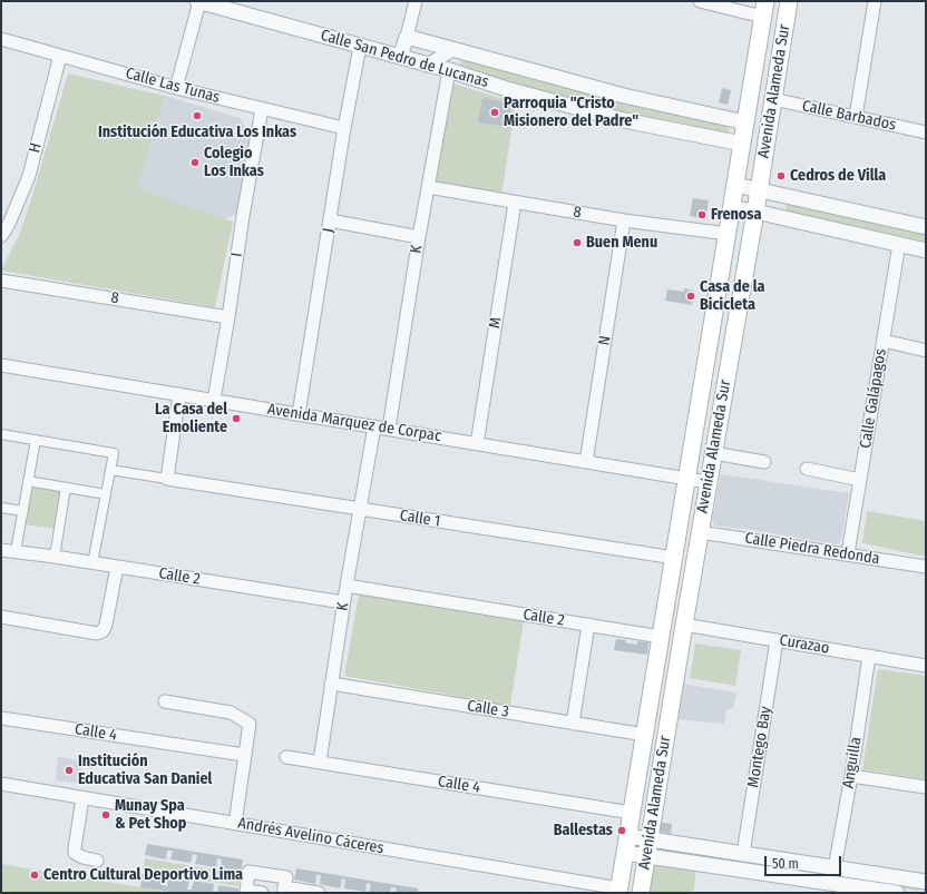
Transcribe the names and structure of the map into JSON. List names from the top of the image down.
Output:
{
  "streets": {
    "main road": ["Avenida Alameda Sur"],
    "street": [
      "Calle San Pedro de Lucanas",
      "Calle Las Tunas",
      "Calle Barbados",
      "H",
      "8",
      "J",
      "K",
      "I",
      "M",
      "N",
      "Calle Galápagos",
      "Avenida Marquez de Corpac",
      "Calle 1",
      "Calle Piedra Redonda",
      "Calle 2",
      "Curazao",
      "Calle 3",
      "Calle 4",
      "Montego Bay",
      "Anguilla",
      "Andrés Avelino Cáceres"
    ]
  },
  "crossings": [
    ["Calle San Pedro de Lucanas", "Avenida Alameda Sur"],
    ["Calle San Pedro de Lucanas", "J"],
    ["Calle San Pedro de Lucanas", "K"],
    ["Calle Las Tunas", "H"],
    ["Calle Las Tunas", "J"],
    ["Calle Las Tunas", "I"],
    ["Avenida Alameda Sur", "Calle Barbados"],
    ["Avenida Alameda Sur", "8"],
    ["Avenida Alameda Sur", "Avenida Marquez de Corpac"],
    ["Avenida Alameda Sur", "Calle 1"],
    ["Avenida Alameda Sur", "Calle Piedra Redonda"],
    ["Avenida Alameda Sur", "Calle 2"],
    ["Avenida Alameda Sur", "Curazao"],
    ["Avenida Alameda Sur", "Calle 3"],
    ["Avenida Alameda Sur", "Calle 4"],
    ["Avenida Alameda Sur", "Andrés Avelino Cáceres"],
    ["8", "K"],
    ["8", "I"],
    ["8", "M"],
    ["8", "N"],
    ["J", "Avenida Marquez de Corpac"],
    ["K", "Avenida Marquez de Corpac"],
    ["K", "Calle 1"],
    ["K", "Calle 2"],
    ["K", "Calle 3"],
    ["K", "Calle 4"],
    ["I", "Avenida Marquez de Corpac"],
    ["M", "Avenida Marquez de Corpac"],
    ["N", "Avenida Marquez de Corpac"],
    ["Calle Galápagos", "Calle Piedra Redonda"],
    ["Curazao", "Montego Bay"],
    ["Curazao", "Anguilla"]
  ],
  "places": [
    "Parroquia \"Cristo Misionero del Padre\"",
    "Institución Educativa Los Inkas",
    "Colegio Los Inkas",
    "Cedros de Villa",
    "Frenosa",
    "Buen Menu",
    "Casa de la Bicicleta",
    "La Casa del Emoliente",
    "Institución Educativa San Daniel",
    "Munay Spa & Pet Shop",
    "Ballestas",
    "Centro Cultural Deportivo Lima"
  ],
  "scale_bar": "50 m"
}
